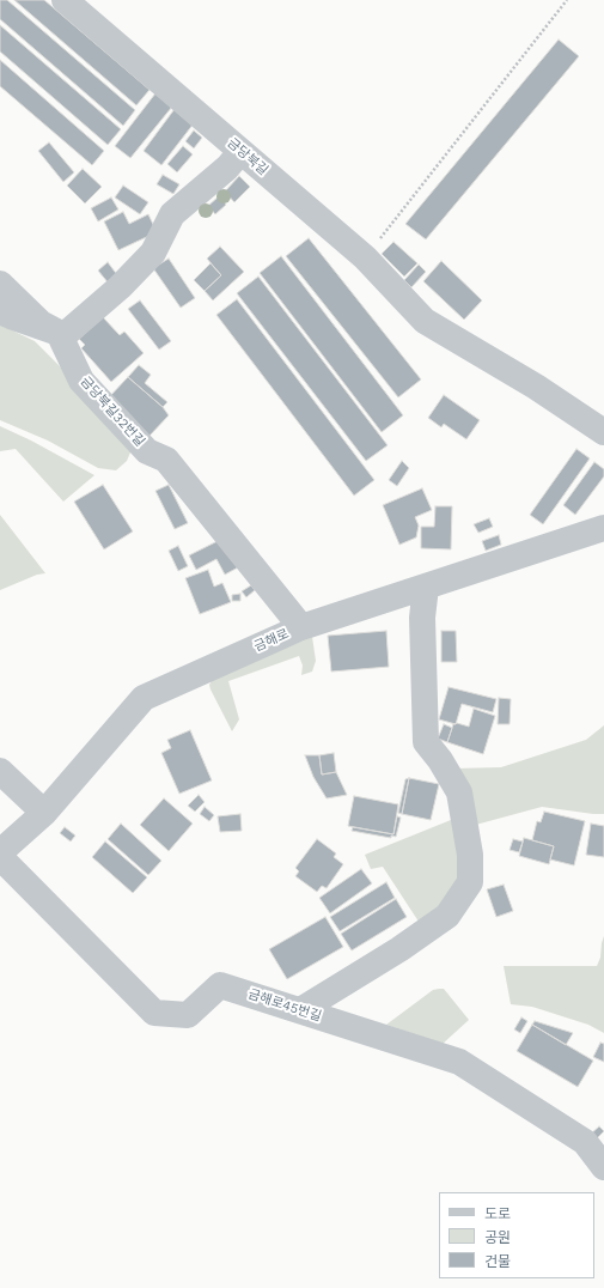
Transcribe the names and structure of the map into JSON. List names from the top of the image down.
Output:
{
  "streets": {
    "street": [
      "금당북길",
      "금당북길32번길",
      "금해로",
      "금해로45번길"
    ]
  },
  "crossings": [
    ["금당북길32번길", "금해로"]
  ],
  "legend": ["도로", "공원", "건물"]
}
